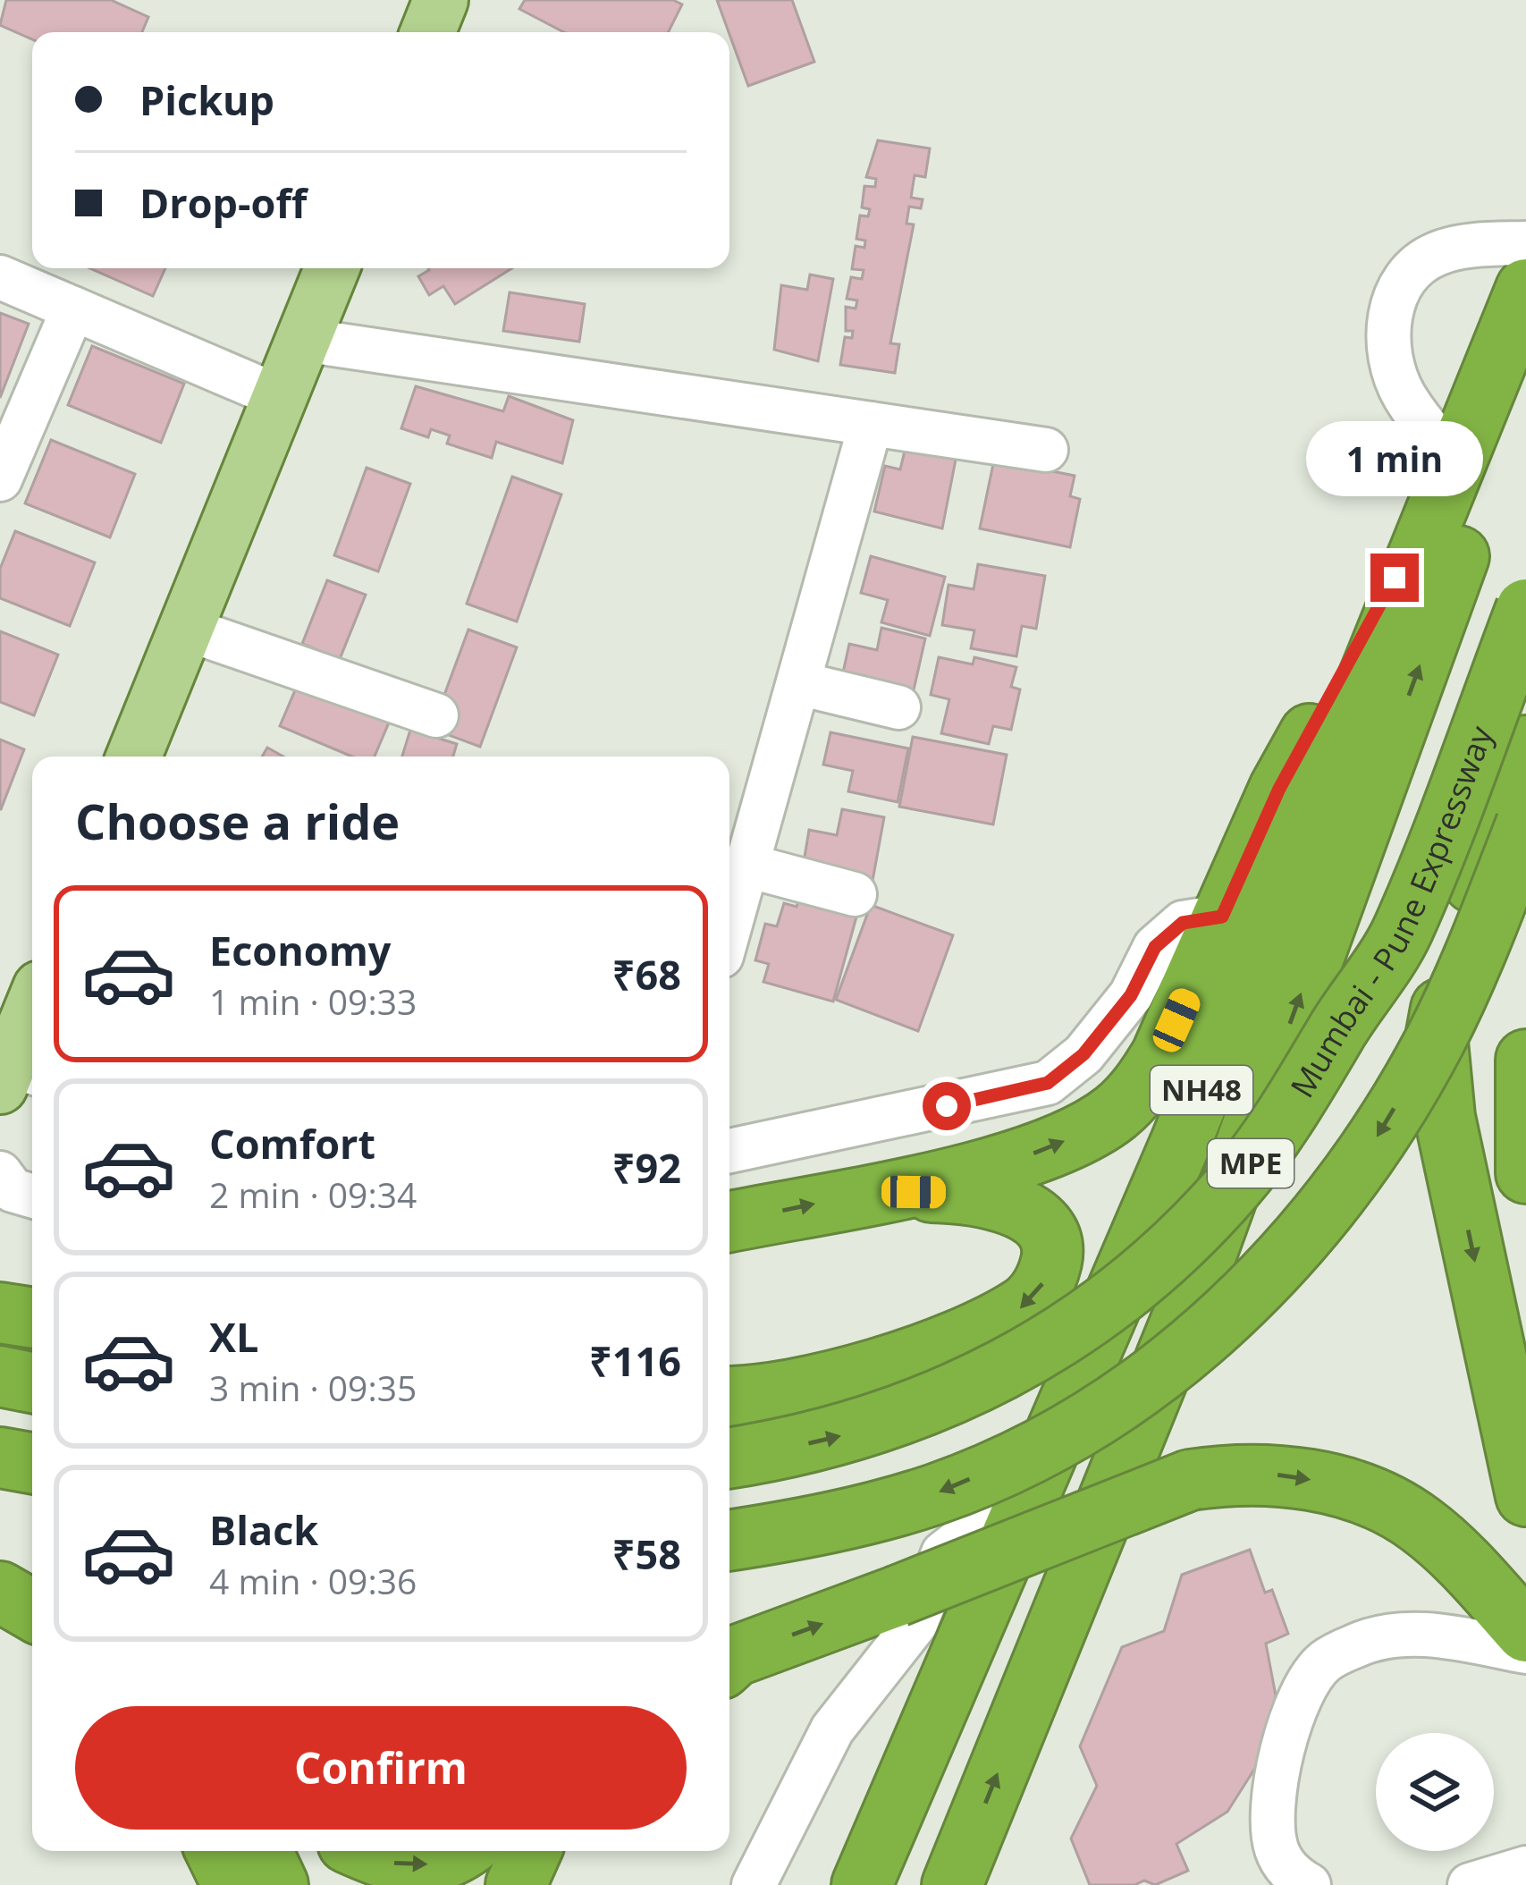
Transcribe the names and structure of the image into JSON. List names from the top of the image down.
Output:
{
  "streets": {
    "highway": ["Mumbai - Pune Expressway", "NH48", "MPE"]
  },
  "page": {
    "banner": ["Pickup", "Drop-off"],
    "bubble": "1 min",
    "heading": "Choose a ride",
    "list": [
      {
        "name": "Economy",
        "note": "1 min · 09:33",
        "value": "₹68"
      },
      {
        "name": "Comfort",
        "note": "2 min · 09:34",
        "value": "₹92"
      },
      {
        "name": "XL",
        "note": "3 min · 09:35",
        "value": "₹116"
      },
      {
        "name": "Black",
        "note": "4 min · 09:36",
        "value": "₹58"
      }
    ],
    "buttons": "Confirm"
  }
}
